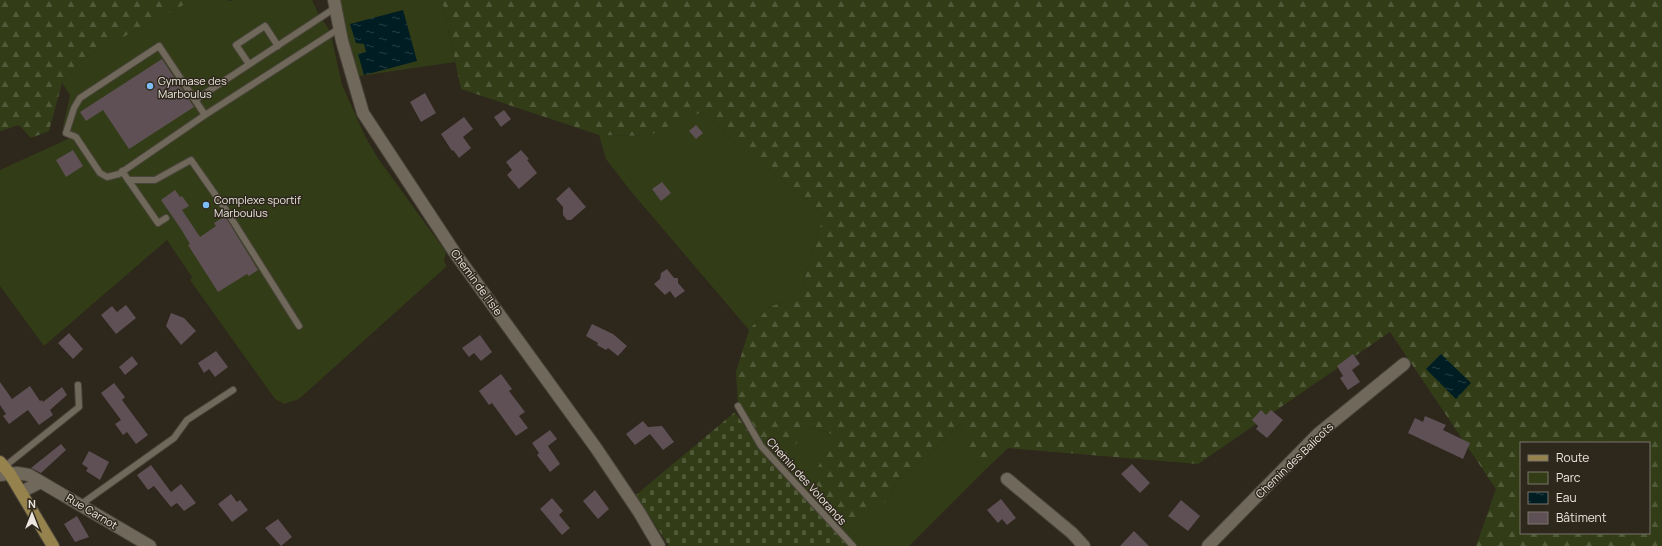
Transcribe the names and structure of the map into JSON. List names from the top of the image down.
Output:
{
  "streets": {
    "street": ["Chemin de l’Isle", "Chemin des Balicots", "Rue Carnot"],
    "lane": ["Chemin des Volorands"]
  },
  "places": ["Gymnase des Marboulus", "Complexe sportif Marboulus"],
  "legend": [
    "Route",
    "Parc",
    "Eau",
    "Bâtiment"
  ],
  "north": "top"
}
